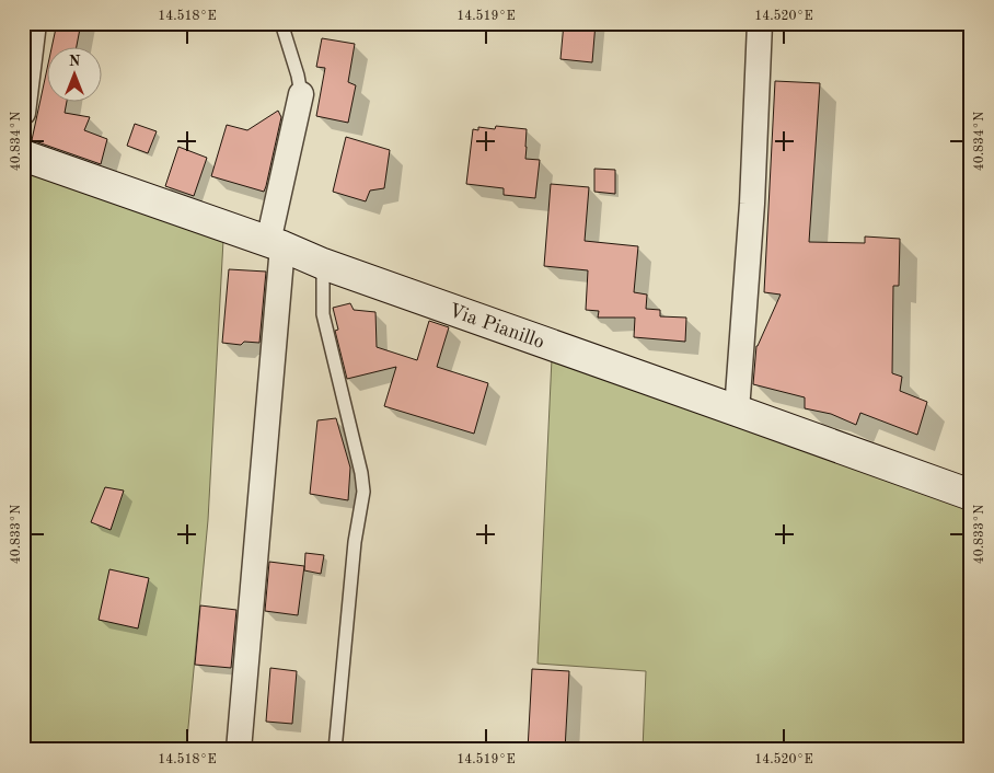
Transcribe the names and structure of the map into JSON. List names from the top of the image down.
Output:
{
  "streets": {
    "street": ["Via Pianillo"]
  },
  "north": "top",
  "coordinates": [
    "14.518°E",
    "14.519°E",
    "14.520°E",
    "40.834°N",
    "40.833°N"
  ]
}
